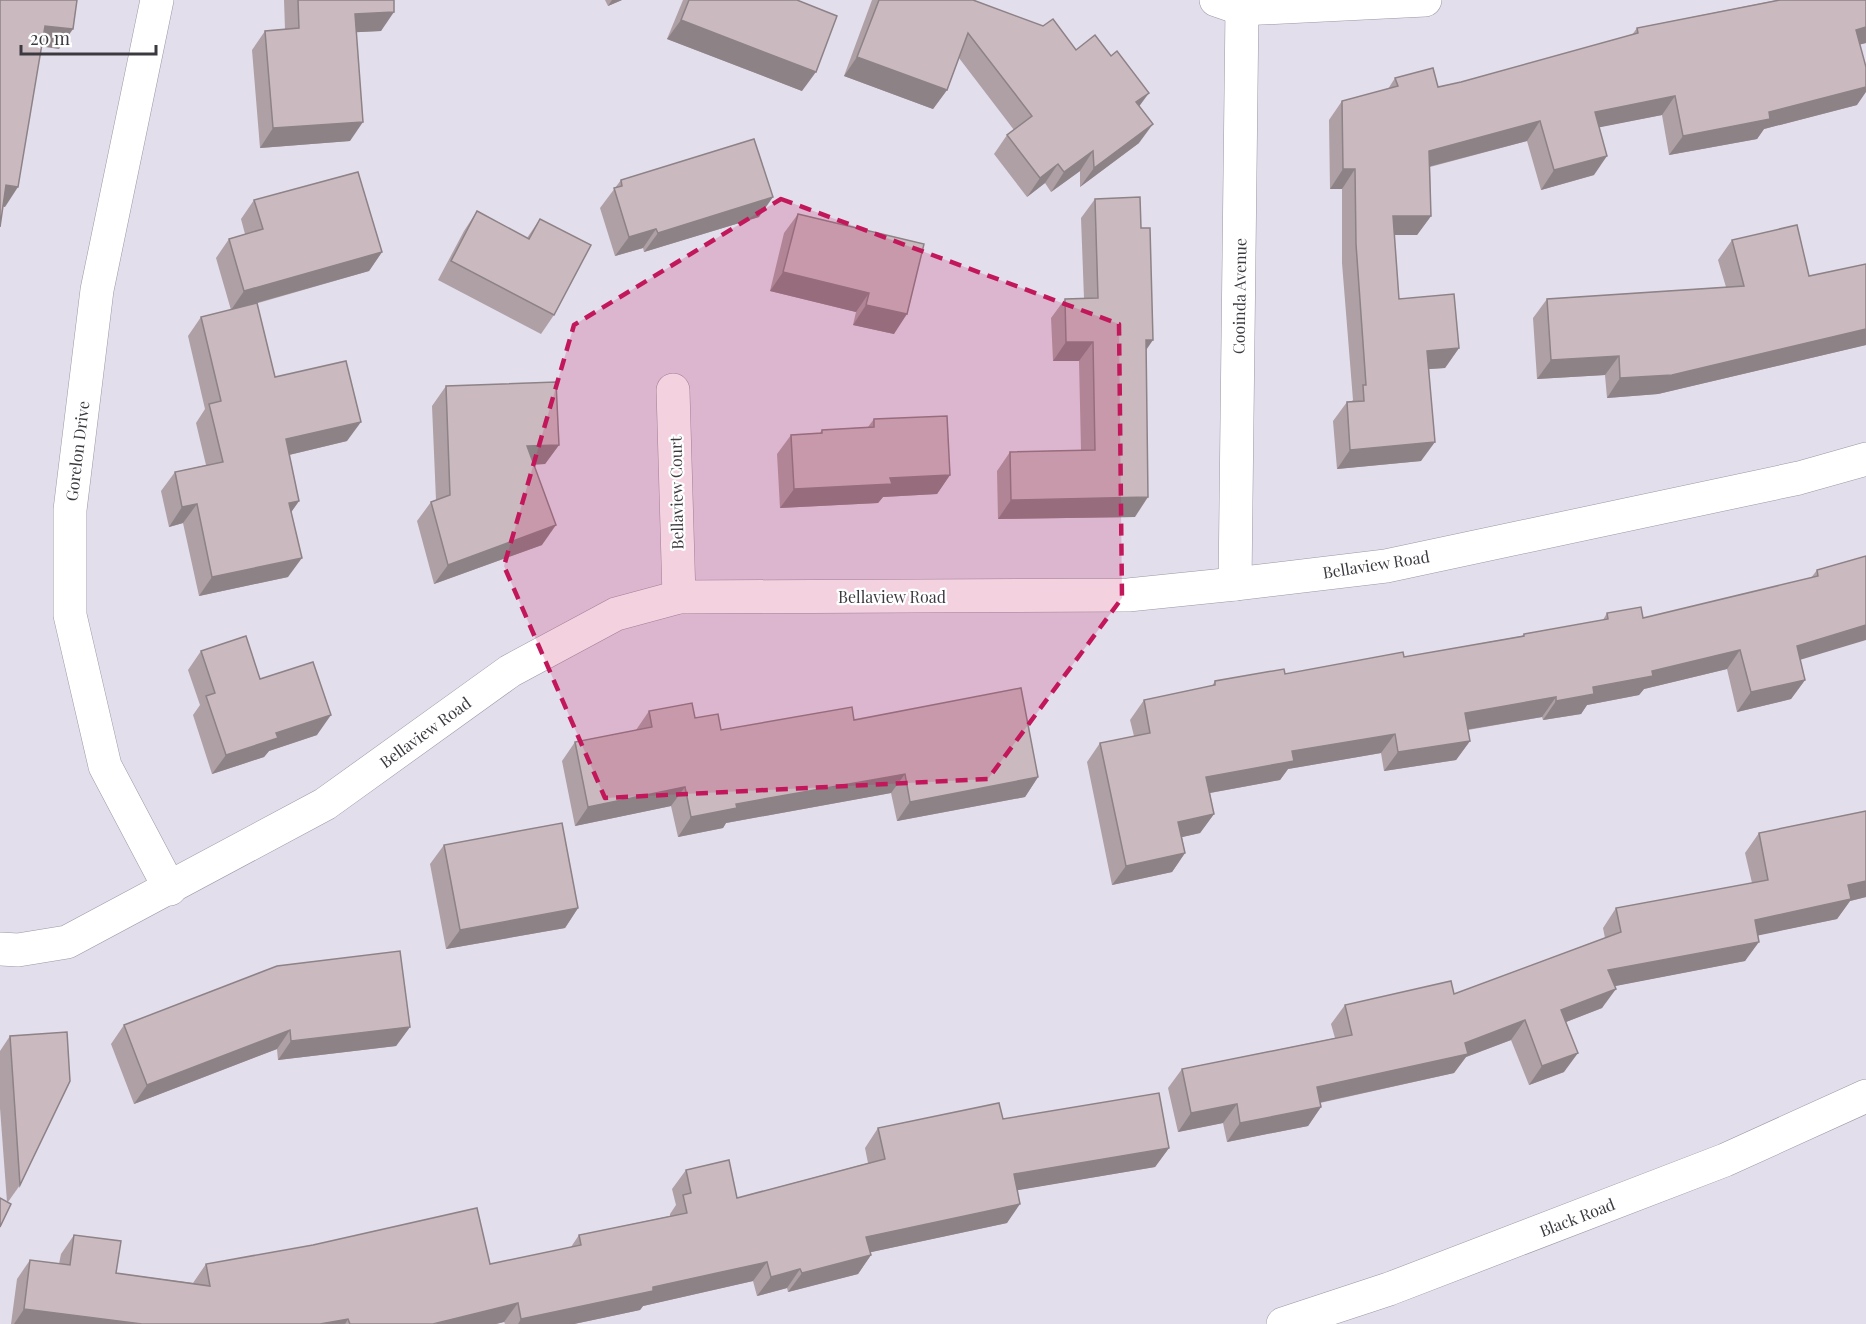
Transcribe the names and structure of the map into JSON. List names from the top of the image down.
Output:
{
  "streets": {
    "street": [
      "Cooinda Avenue",
      "Gorelon Drive",
      "Bellaview Court",
      "Bellaview Road",
      "Black Road"
    ]
  },
  "crossings": [
    ["Cooinda Avenue", "Bellaview Road"],
    ["Gorelon Drive", "Bellaview Road"],
    ["Bellaview Court", "Bellaview Road"]
  ],
  "scale_bar": "20 m"
}
